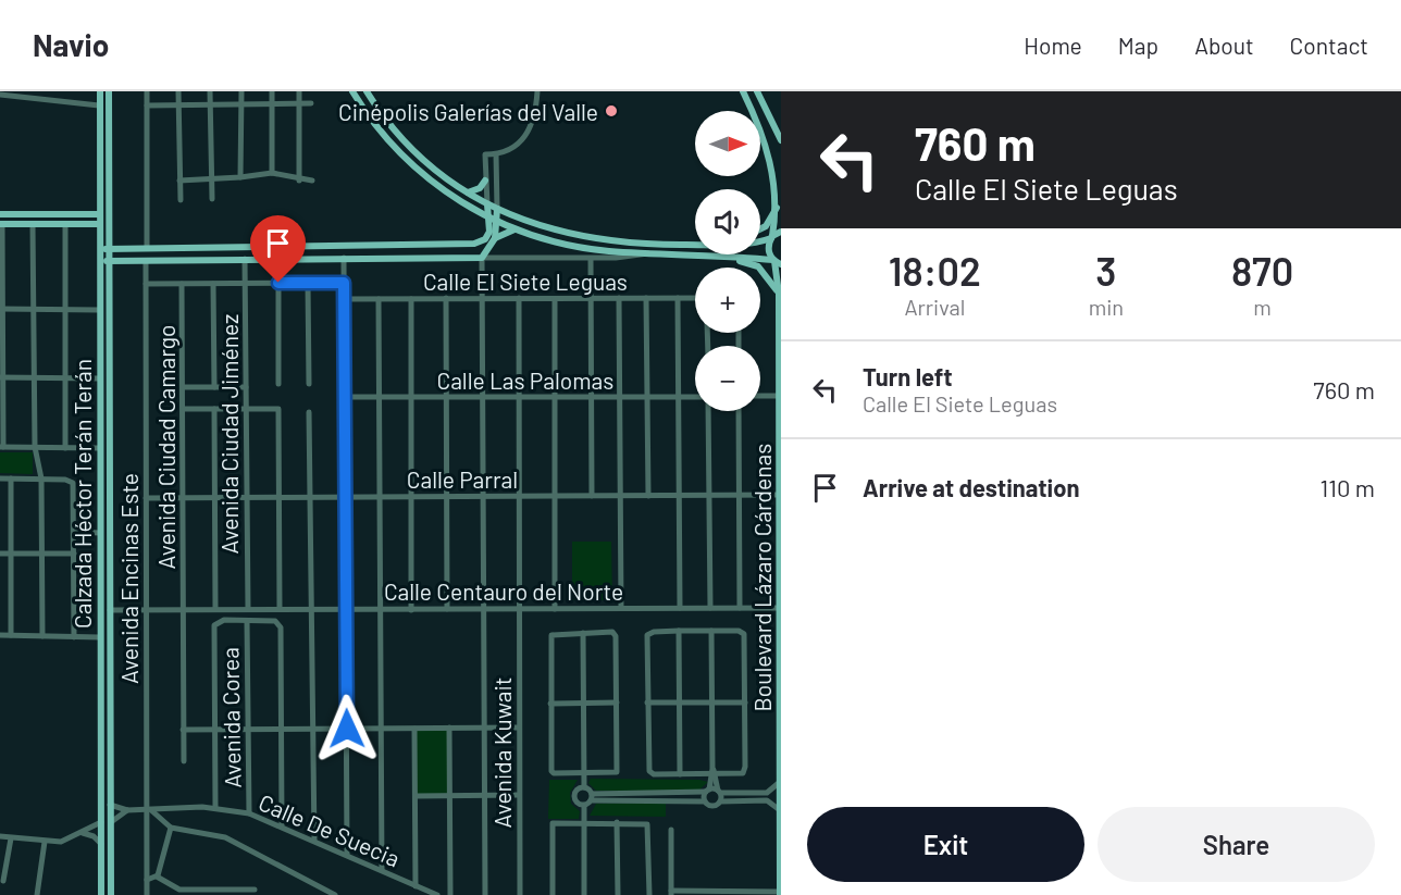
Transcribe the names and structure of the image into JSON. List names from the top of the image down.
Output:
{
  "streets": {
    "main road": ["Calzada Héctor Terán Terán", "Boulevard Lázaro Cárdenas"],
    "street": [
      "Calle El Siete Leguas",
      "Calle Las Palomas",
      "Avenida Ciudad Jiménez",
      "Avenida Ciudad Camargo",
      "Calle Parral",
      "Avenida Encinas Este",
      "Calle Centauro del Norte",
      "Avenida Corea",
      "Avenida Kuwait",
      "Calle De Suecia"
    ]
  },
  "crossings": [
    ["Calle El Siete Leguas", "Avenida Kuwait"],
    ["Calle Las Palomas", "Avenida Kuwait"],
    ["Avenida Ciudad Jiménez", "Calle Parral"],
    ["Avenida Ciudad Jiménez", "Calle Centauro del Norte"],
    ["Avenida Ciudad Camargo", "Calle Parral"],
    ["Avenida Ciudad Camargo", "Calle Centauro del Norte"],
    ["Calle Parral", "Boulevard Lázaro Cárdenas"],
    ["Calle Parral", "Avenida Encinas Este"],
    ["Calle Parral", "Avenida Kuwait"],
    ["Calzada Héctor Terán Terán", "Calle Centauro del Norte"],
    ["Calzada Héctor Terán Terán", "Calle De Suecia"],
    ["Boulevard Lázaro Cárdenas", "Calle Centauro del Norte"],
    ["Avenida Encinas Este", "Calle Centauro del Norte"],
    ["Avenida Encinas Este", "Calle De Suecia"],
    ["Calle Centauro del Norte", "Avenida Kuwait"],
    ["Avenida Corea", "Calle De Suecia"]
  ],
  "places": ["Cinépolis Galerías del Valle"],
  "north": "right",
  "page": {
    "header": "Navio",
    "nav": [
      "Home",
      "Map",
      "About",
      "Contact"
    ],
    "turn": ["760 m", "Calle El Siete Leguas"],
    "map_buttons": ["+", "−"],
    "eta": [
      "18:02",
      "Arrival",
      "3",
      "min",
      "870",
      "m"
    ],
    "list": [
      {
        "name": "Turn left",
        "note": "Calle El Siete Leguas",
        "value": "760 m"
      },
      {
        "name": "Arrive at destination",
        "value": "110 m"
      }
    ],
    "buttons": ["Exit", "Share"]
  }
}
